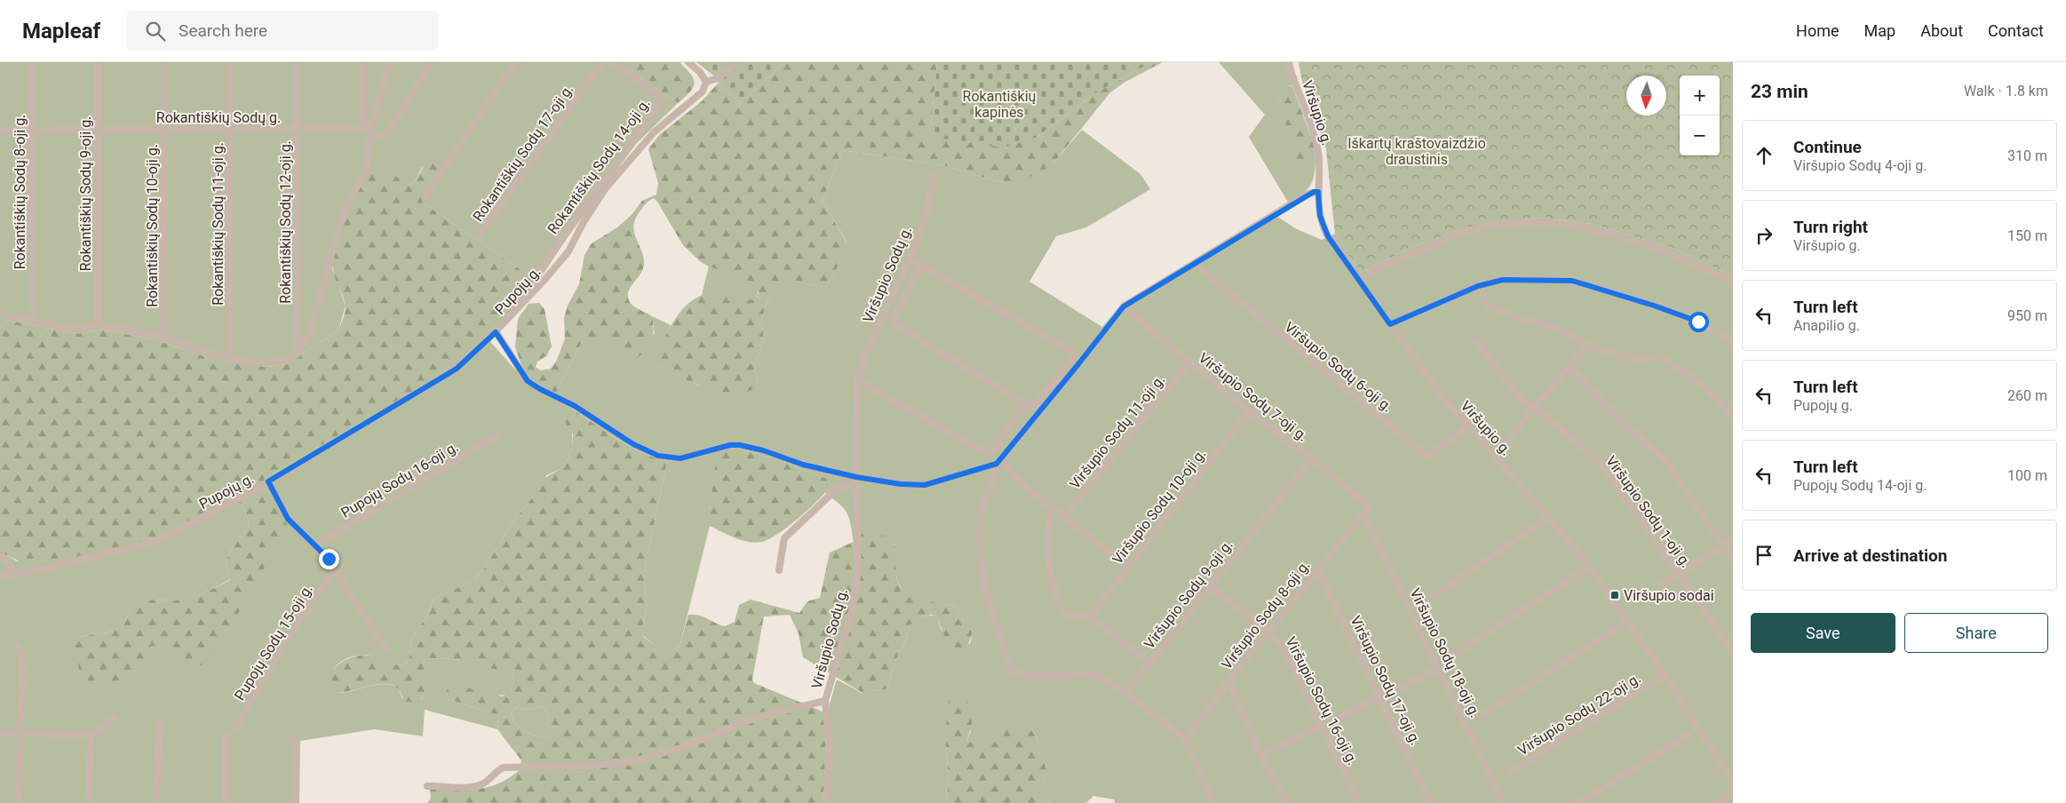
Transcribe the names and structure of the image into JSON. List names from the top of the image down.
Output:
{
  "streets": {
    "street": [
      "Viršupio g.",
      "Rokantiškių Sodų g.",
      "Rokantiškių Sodų 17-oji g.",
      "Rokantiškių Sodų 14-oji g.",
      "Rokantiškių Sodų 8-oji g.",
      "Rokantiškių Sodų 9-oji g.",
      "Rokantiškių Sodų 12-oji g.",
      "Rokantiškių Sodų 11-oji g.",
      "Rokantiškių Sodų 10-oji g.",
      "Viršupio Sodų g.",
      "Pupojų g.",
      "Viršupio Sodų 6-oji g.",
      "Viršupio Sodų 7-oji g.",
      "Viršupio Sodų 11-oji g.",
      "Pupojų Sodų 16-oji g.",
      "Viršupio Sodų 10-oji g.",
      "Viršupio Sodų 1-oji g.",
      "Viršupio Sodų 9-oji g.",
      "Viršupio Sodų 8-oji g.",
      "Pupojų Sodų 15-oji g.",
      "Viršupio Sodų 18-oji g.",
      "Viršupio Sodų 17-oji g.",
      "Viršupio Sodų 16-oji g.",
      "Viršupio Sodų 22-oji g."
    ]
  },
  "crossings": [
    ["Viršupio g.", "Viršupio Sodų 6-oji g."],
    ["Viršupio g.", "Viršupio Sodų 22-oji g."],
    ["Rokantiškių Sodų g.", "Rokantiškių Sodų 8-oji g."],
    ["Rokantiškių Sodų g.", "Rokantiškių Sodų 9-oji g."],
    ["Rokantiškių Sodų g.", "Rokantiškių Sodų 12-oji g."],
    ["Rokantiškių Sodų g.", "Rokantiškių Sodų 11-oji g."],
    ["Rokantiškių Sodų g.", "Rokantiškių Sodų 10-oji g."],
    ["Viršupio Sodų 7-oji g.", "Viršupio Sodų 11-oji g."],
    ["Viršupio Sodų 7-oji g.", "Viršupio Sodų 10-oji g."],
    ["Viršupio Sodų 7-oji g.", "Viršupio Sodų 9-oji g."],
    ["Viršupio Sodų 7-oji g.", "Viršupio Sodų 8-oji g."],
    ["Viršupio Sodų 10-oji g.", "Viršupio Sodų 9-oji g."],
    ["Viršupio Sodų 9-oji g.", "Viršupio Sodų 16-oji g."],
    ["Viršupio Sodų 8-oji g.", "Viršupio Sodų 18-oji g."],
    ["Viršupio Sodų 8-oji g.", "Viršupio Sodų 17-oji g."],
    ["Viršupio Sodų 8-oji g.", "Viršupio Sodų 16-oji g."]
  ],
  "parks": ["Rokantiškių kapinės", "Iškartų kraštovaizdžio draustinis"],
  "places": {
    "transit": ["Viršupio sodai"]
  },
  "north": "bottom",
  "page": {
    "header": "Mapleaf",
    "search": "Search here",
    "nav": [
      "Home",
      "Map",
      "About",
      "Contact"
    ],
    "heading": ["23 min", "Walk · 1.8 km"],
    "map_buttons": ["+", "−"],
    "list": [
      ["Continue", "Viršupio Sodų 4-oji g.", "310 m"],
      ["Turn right", "Viršupio g.", "150 m"],
      ["Turn left", "Anapilio g.", "950 m"],
      ["Turn left", "Pupojų g.", "260 m"],
      ["Turn left", "Pupojų Sodų 14-oji g.", "100 m"],
      "Arrive at destination"
    ],
    "buttons": ["Save", "Share"]
  }
}
